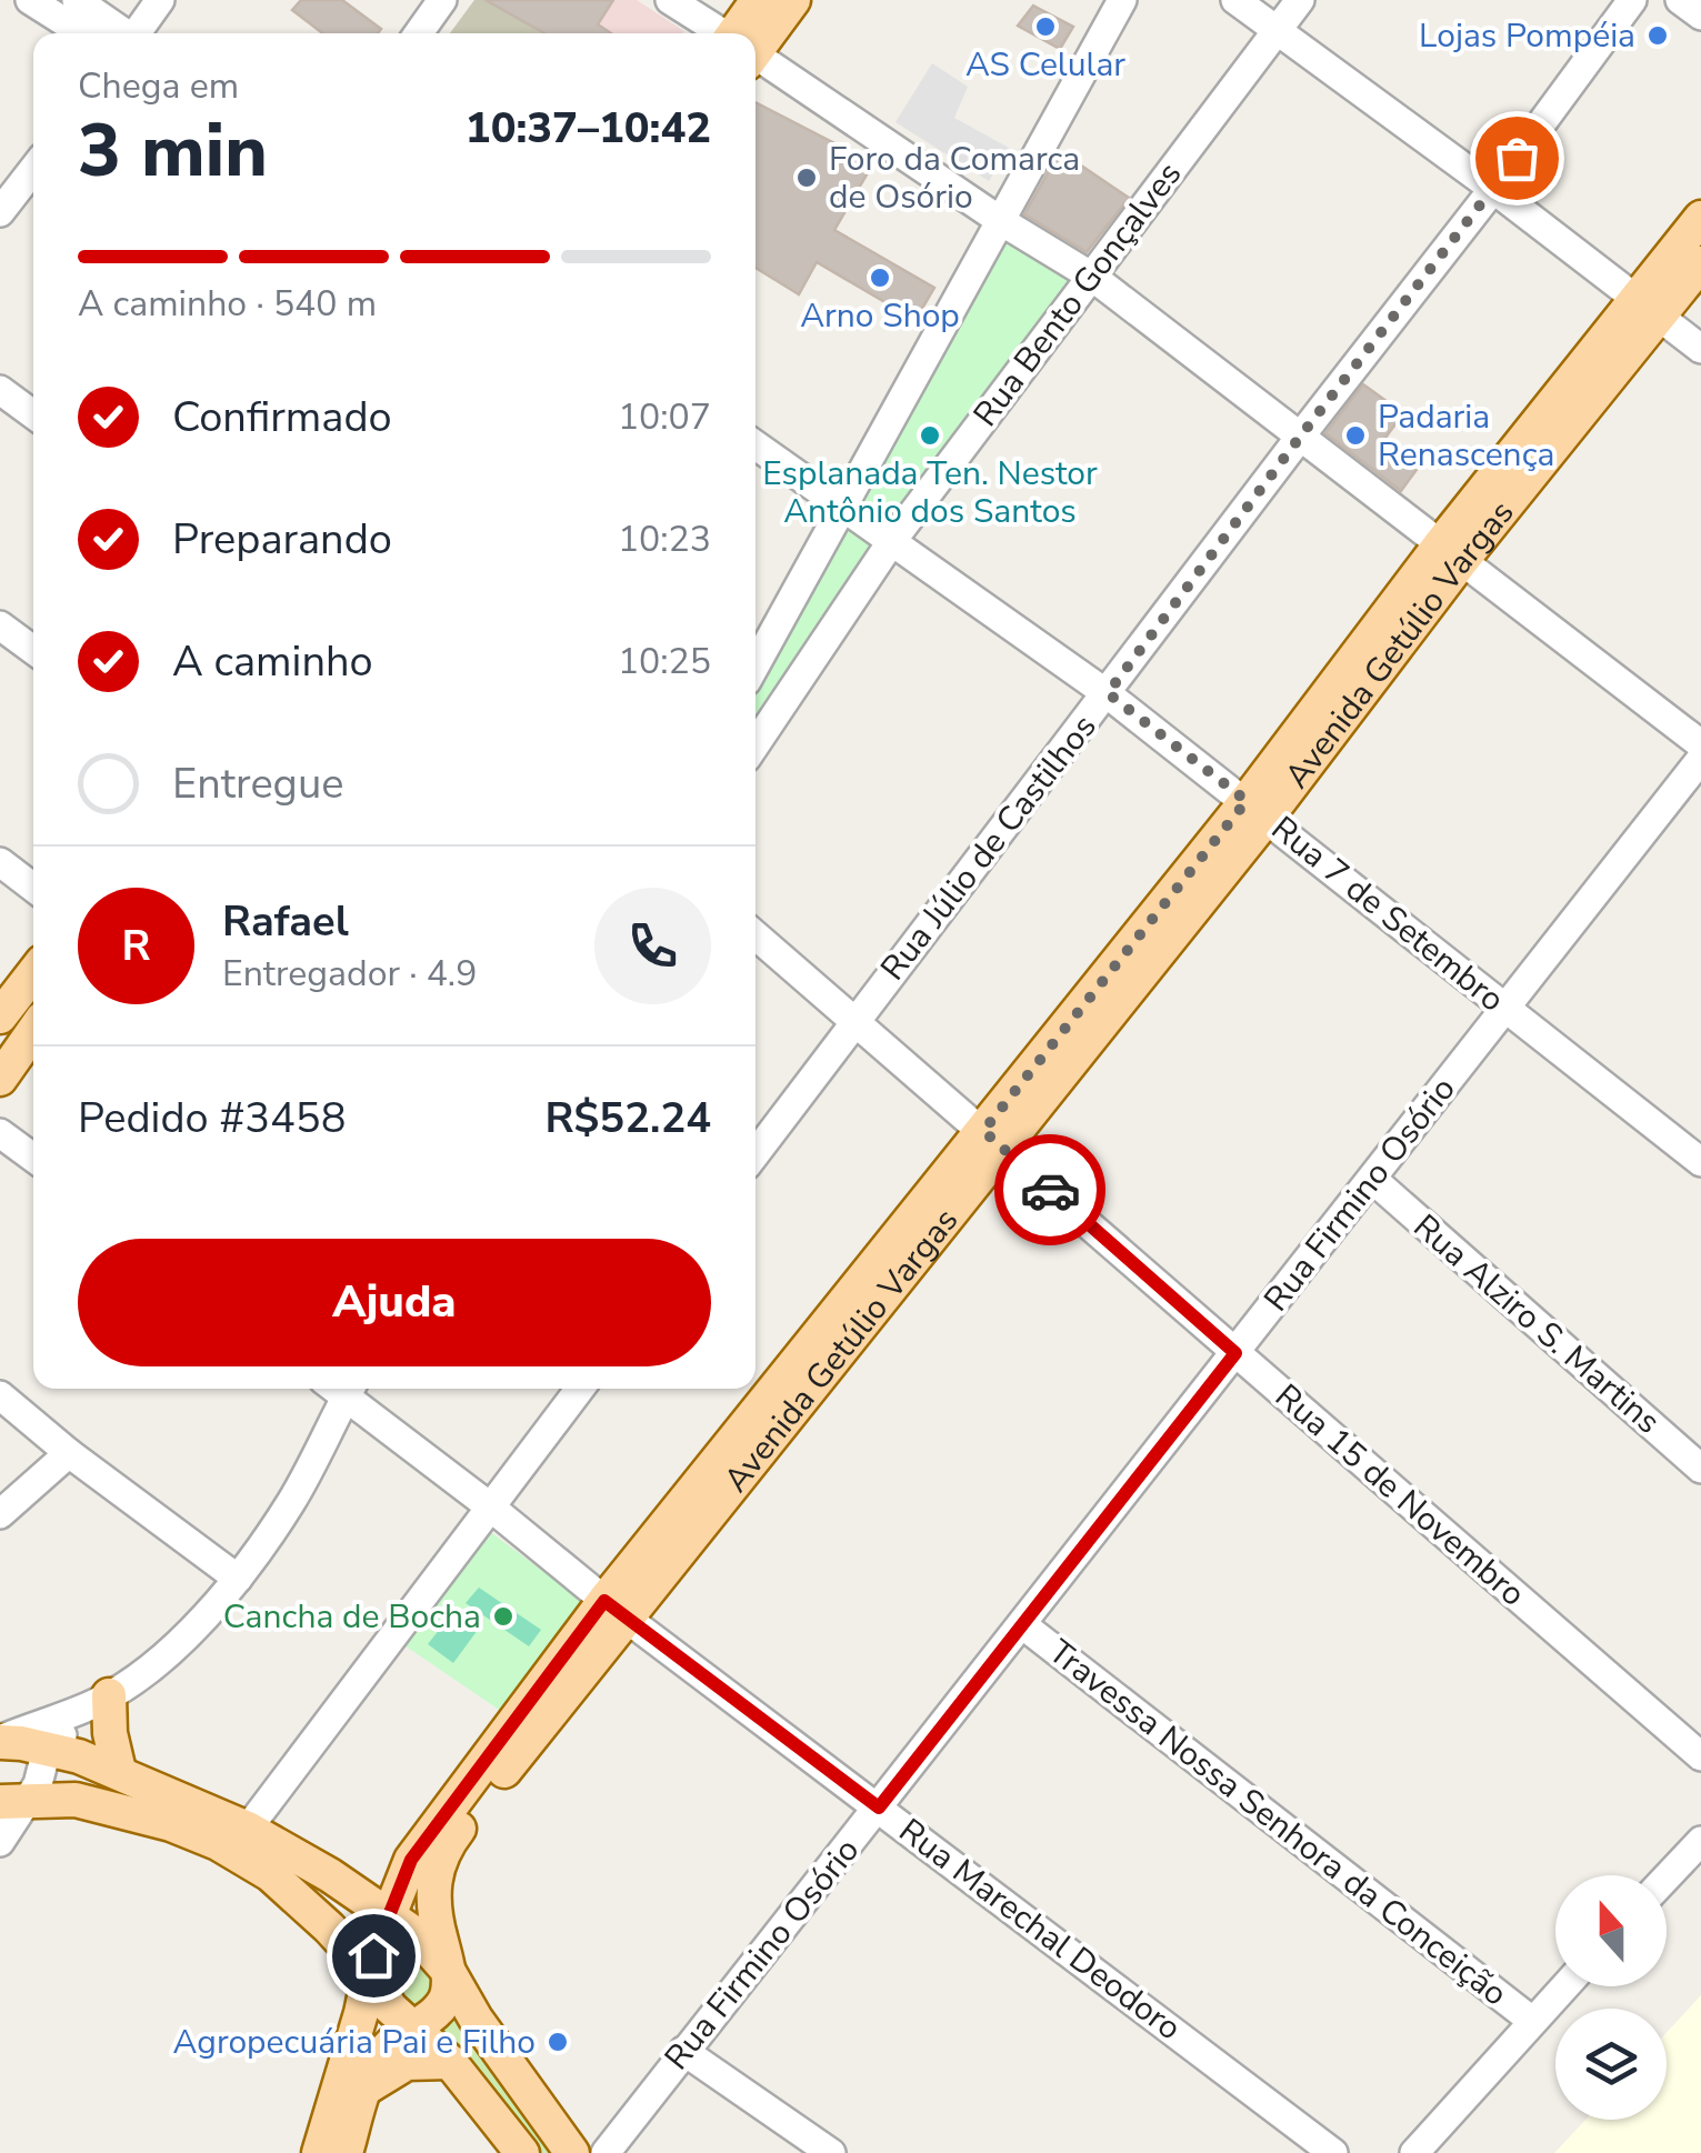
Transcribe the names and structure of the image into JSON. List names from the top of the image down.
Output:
{
  "streets": {
    "main road": ["Avenida Getúlio Vargas"],
    "street": [
      "Rua Bento Gonçalves",
      "Rua Júlio de Castilhos",
      "Rua 7 de Setembro",
      "Rua Firmino Osório",
      "Rua Alziro S. Martins",
      "Rua 15 de Novembro",
      "Travessa Nossa Senhora da Conceição",
      "Rua Marechal Deodoro"
    ]
  },
  "crossings": [
    ["Rua Bento Gonçalves", "Rua 7 de Setembro"],
    ["Avenida Getúlio Vargas", "Rua 7 de Setembro"],
    ["Avenida Getúlio Vargas", "Rua 15 de Novembro"],
    ["Avenida Getúlio Vargas", "Rua Marechal Deodoro"],
    ["Rua Júlio de Castilhos", "Rua 7 de Setembro"],
    ["Rua Júlio de Castilhos", "Rua 15 de Novembro"],
    ["Rua 7 de Setembro", "Rua Firmino Osório"],
    ["Rua Firmino Osório", "Rua Alziro S. Martins"],
    ["Rua Firmino Osório", "Rua 15 de Novembro"],
    ["Rua Firmino Osório", "Travessa Nossa Senhora da Conceição"],
    ["Rua Firmino Osório", "Rua Marechal Deodoro"]
  ],
  "places": [
    "AS Celular",
    "Lojas Pompéia",
    "Foro da Comarca de Osório",
    "Arno Shop",
    "Esplanada Ten. Nestor Antônio dos Santos",
    "Padaria Renascença",
    "Cancha de Bocha",
    "Agropecuária Pai e Filho"
  ],
  "north": "top",
  "page": {
    "heading": ["3 min", "Chega em", "10:37–10:42"],
    "panel": [
      "Rafael",
      "Entregador · 4.9",
      "Pedido #3458",
      "R$52.24"
    ],
    "bar": "A caminho · 540 m",
    "list": [
      ["Confirmado", "10:07"],
      ["Preparando", "10:23"],
      ["A caminho", "10:25"],
      "Entregue"
    ],
    "round": "R",
    "buttons": "Ajuda"
  }
}
